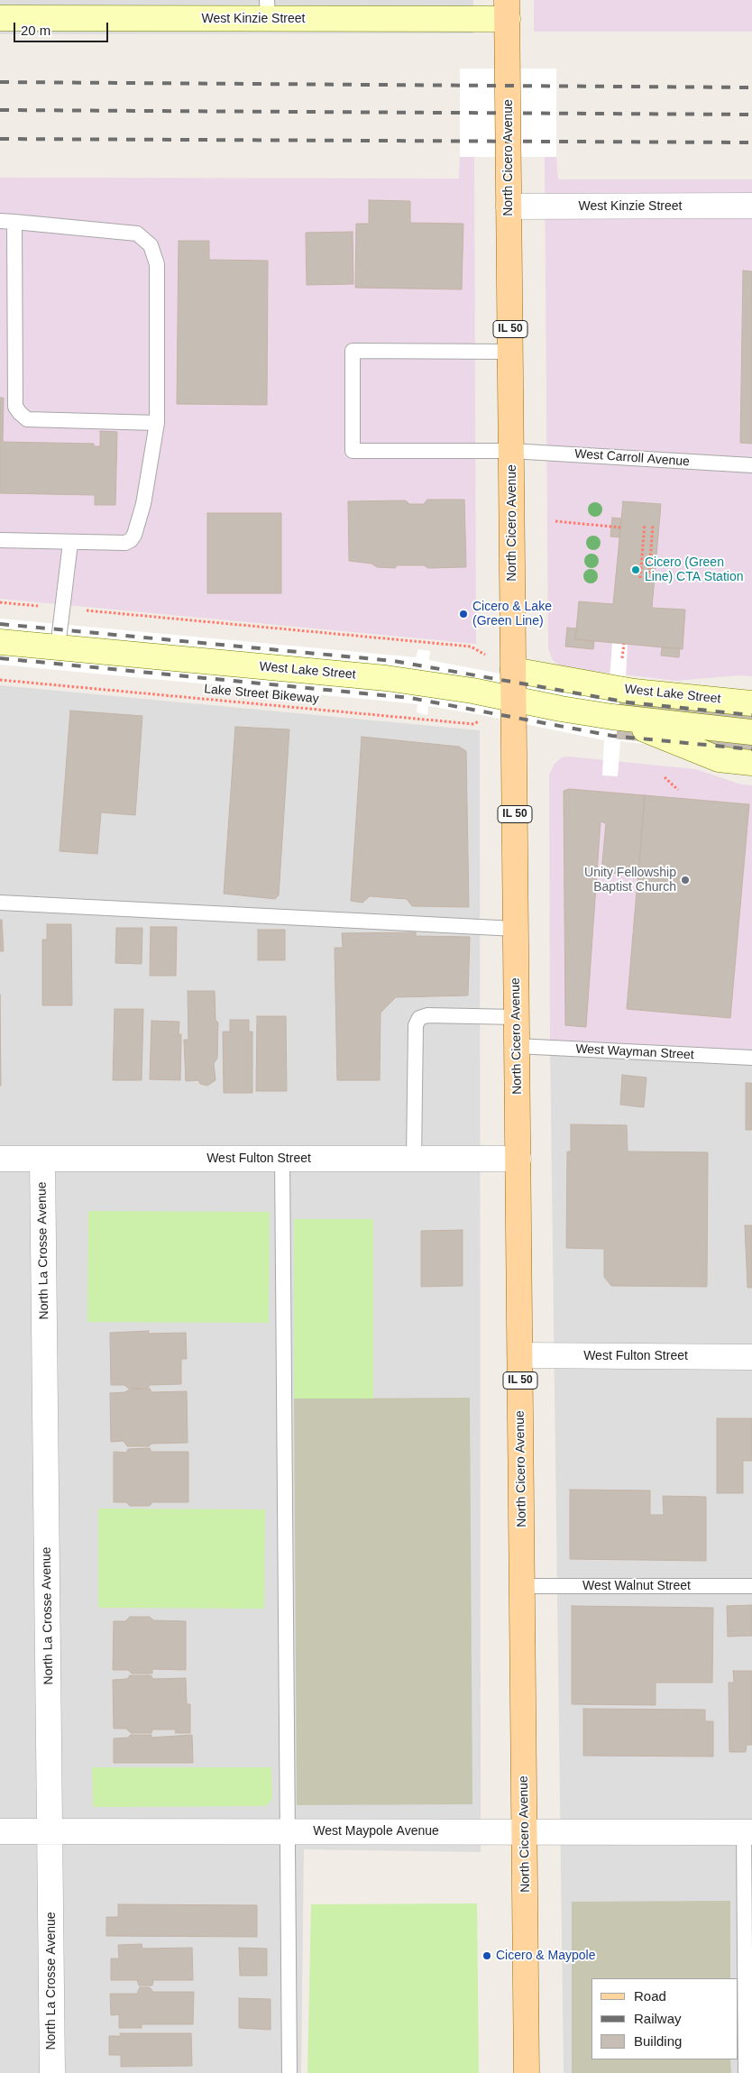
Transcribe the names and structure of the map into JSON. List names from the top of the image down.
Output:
{
  "streets": {
    "main road": [
      "West Kinzie Street",
      "North Cicero Avenue",
      "IL 50",
      "West Lake Street"
    ],
    "street": ["West Fulton Street", "North La Crosse Avenue", "West Maypole Avenue"],
    "lane": ["West Carroll Avenue", "West Wayman Street", "West Walnut Street"],
    "path": ["Lake Street Bikeway"]
  },
  "crossings": [
    ["West Kinzie Street", "North Cicero Avenue"],
    ["North Cicero Avenue", "West Carroll Avenue"],
    ["North Cicero Avenue", "West Lake Street"],
    ["North Cicero Avenue", "Lake Street Bikeway"],
    ["North Cicero Avenue", "West Wayman Street"],
    ["North Cicero Avenue", "West Fulton Street"],
    ["North Cicero Avenue", "West Walnut Street"],
    ["North Cicero Avenue", "West Maypole Avenue"],
    ["West Lake Street", "Lake Street Bikeway"],
    ["West Fulton Street", "North La Crosse Avenue"],
    ["North La Crosse Avenue", "West Maypole Avenue"]
  ],
  "places": [
    "Cicero (Green Line) CTA Station",
    "Cicero & Lake (Green Line)",
    "Unity Fellowship Baptist Church",
    "Cicero & Maypole"
  ],
  "legend": ["Road", "Railway", "Building"],
  "scale_bar": "20 m"
}
